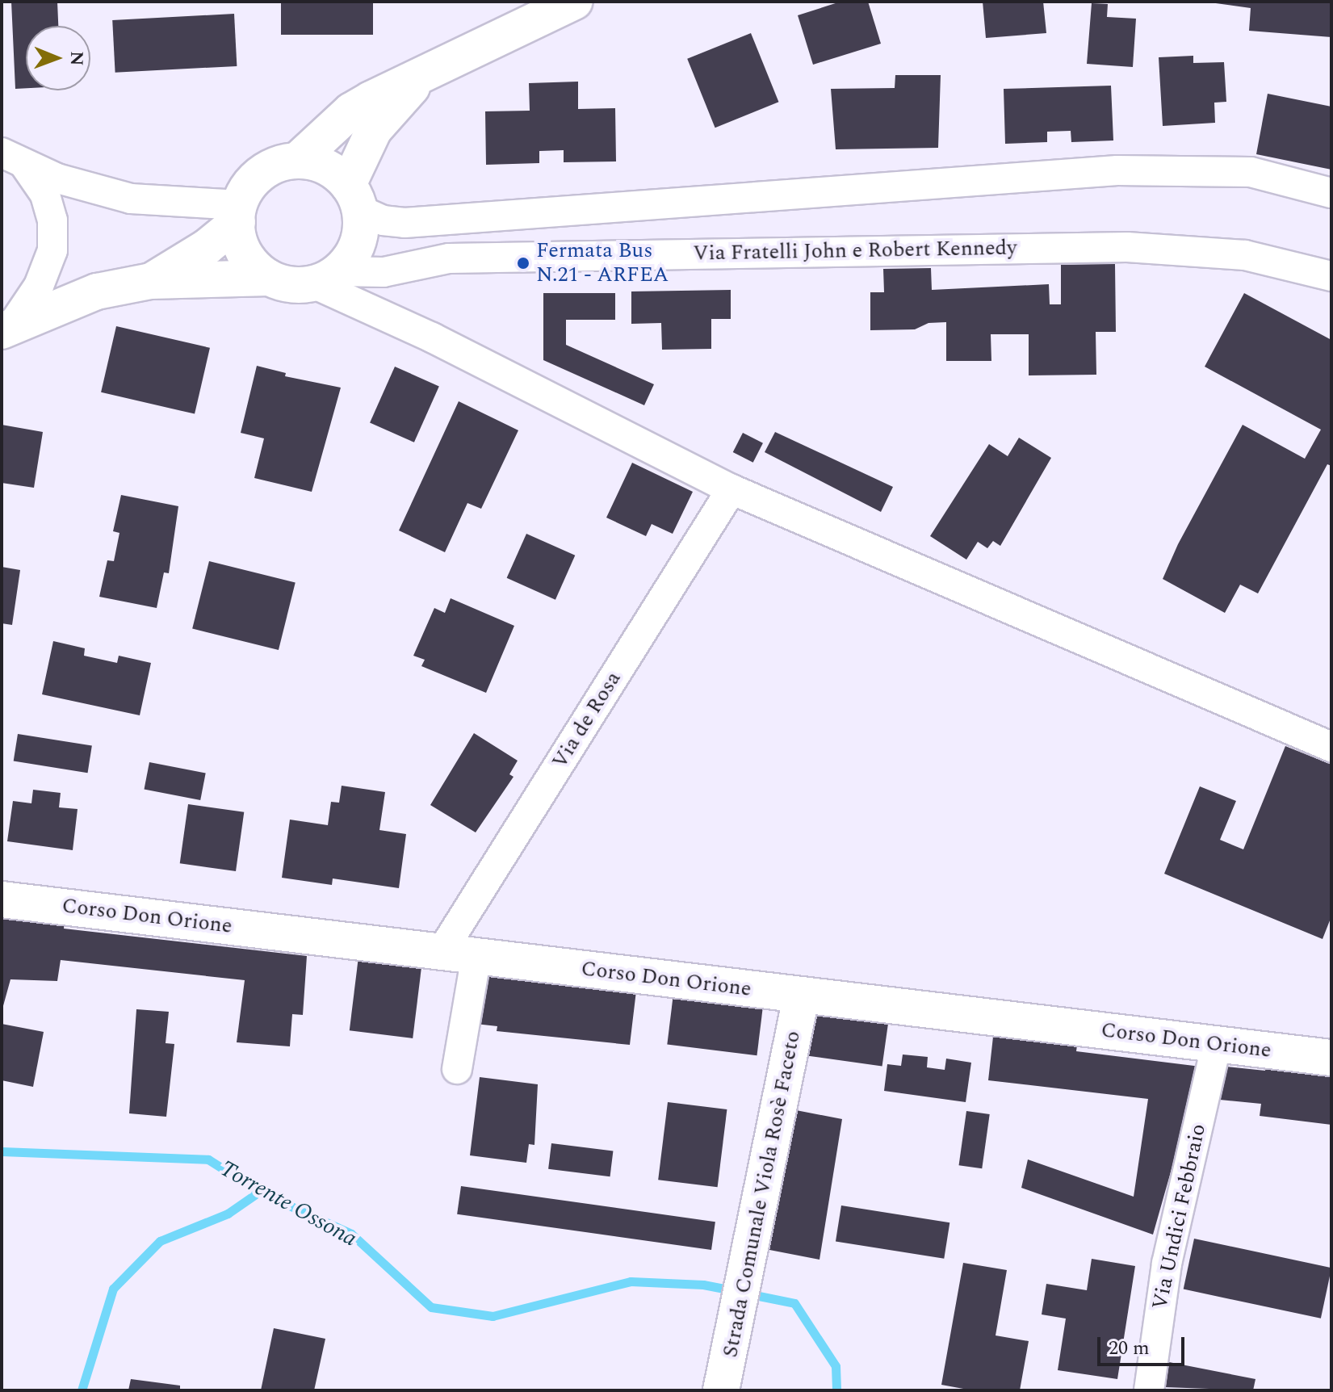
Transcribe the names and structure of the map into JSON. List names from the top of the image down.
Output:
{
  "streets": {
    "street": [
      "Via Fratelli John e Robert Kennedy",
      "Via de Rosa",
      "Corso Don Orione",
      "Strada Comunale Viola Rosè Faceto",
      "Via Undici Febbraio"
    ]
  },
  "crossings": [
    ["Via de Rosa", "Corso Don Orione"],
    ["Corso Don Orione", "Strada Comunale Viola Rosè Faceto"],
    ["Corso Don Orione", "Via Undici Febbraio"]
  ],
  "water": ["Torrente Ossona"],
  "places": ["Fermata Bus N.21 - ARFEA"],
  "scale_bar": "20 m",
  "north": "right"
}
